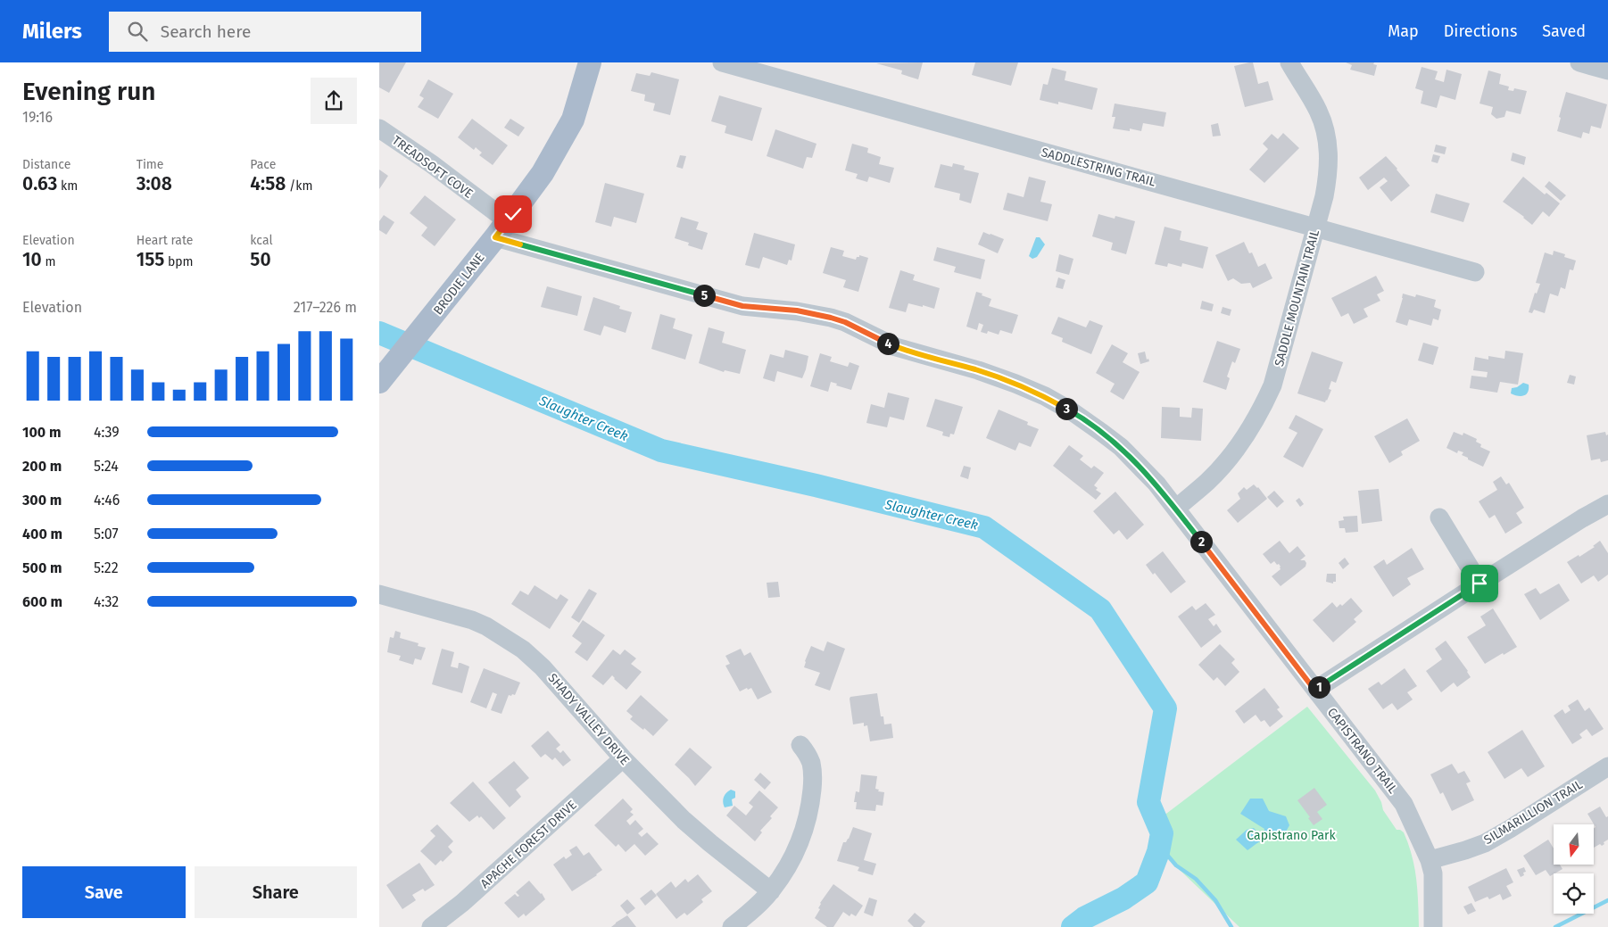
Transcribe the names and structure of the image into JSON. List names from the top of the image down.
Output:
{
  "streets": {
    "main road": ["BRODIE LANE"],
    "street": [
      "TREADSOFT COVE",
      "SADDLESTRING TRAIL",
      "SADDLE MOUNTAIN TRAIL",
      "SHADY VALLEY DRIVE",
      "CAPISTRANO TRAIL",
      "SILMARILLION TRAIL",
      "APACHE FOREST DRIVE"
    ]
  },
  "crossings": [
    ["TREADSOFT COVE", "BRODIE LANE"],
    ["TREADSOFT COVE", "CAPISTRANO TRAIL"],
    ["SADDLESTRING TRAIL", "SADDLE MOUNTAIN TRAIL"],
    ["BRODIE LANE", "CAPISTRANO TRAIL"],
    ["SADDLE MOUNTAIN TRAIL", "CAPISTRANO TRAIL"],
    ["SHADY VALLEY DRIVE", "APACHE FOREST DRIVE"],
    ["CAPISTRANO TRAIL", "SILMARILLION TRAIL"]
  ],
  "water": ["Slaughter Creek"],
  "parks": ["Capistrano Park"],
  "north": "bottom",
  "page": {
    "header": "Milers",
    "search": "Search here",
    "nav": ["Map", "Directions", "Saved"],
    "heading": ["Evening run", "19:16"],
    "stats": [
      ["Distance", "0.63 km"],
      ["Time", "3:08"],
      ["Pace", "4:58 /km"],
      ["Elevation", "10 m"],
      ["Heart rate", "155 bpm"],
      ["kcal", "50"]
    ],
    "pins": [
      "5",
      "4",
      "3",
      "2",
      "1"
    ],
    "chart": ["Elevation", "217–226 m"],
    "list": [
      {
        "name": "100 m",
        "note": "4:39"
      },
      {
        "name": "200 m",
        "note": "5:24"
      },
      {
        "name": "300 m",
        "note": "4:46"
      },
      {
        "name": "400 m",
        "note": "5:07"
      },
      {
        "name": "500 m",
        "note": "5:22"
      },
      {
        "name": "600 m",
        "note": "4:32"
      }
    ],
    "buttons": ["Save", "Share"]
  }
}
